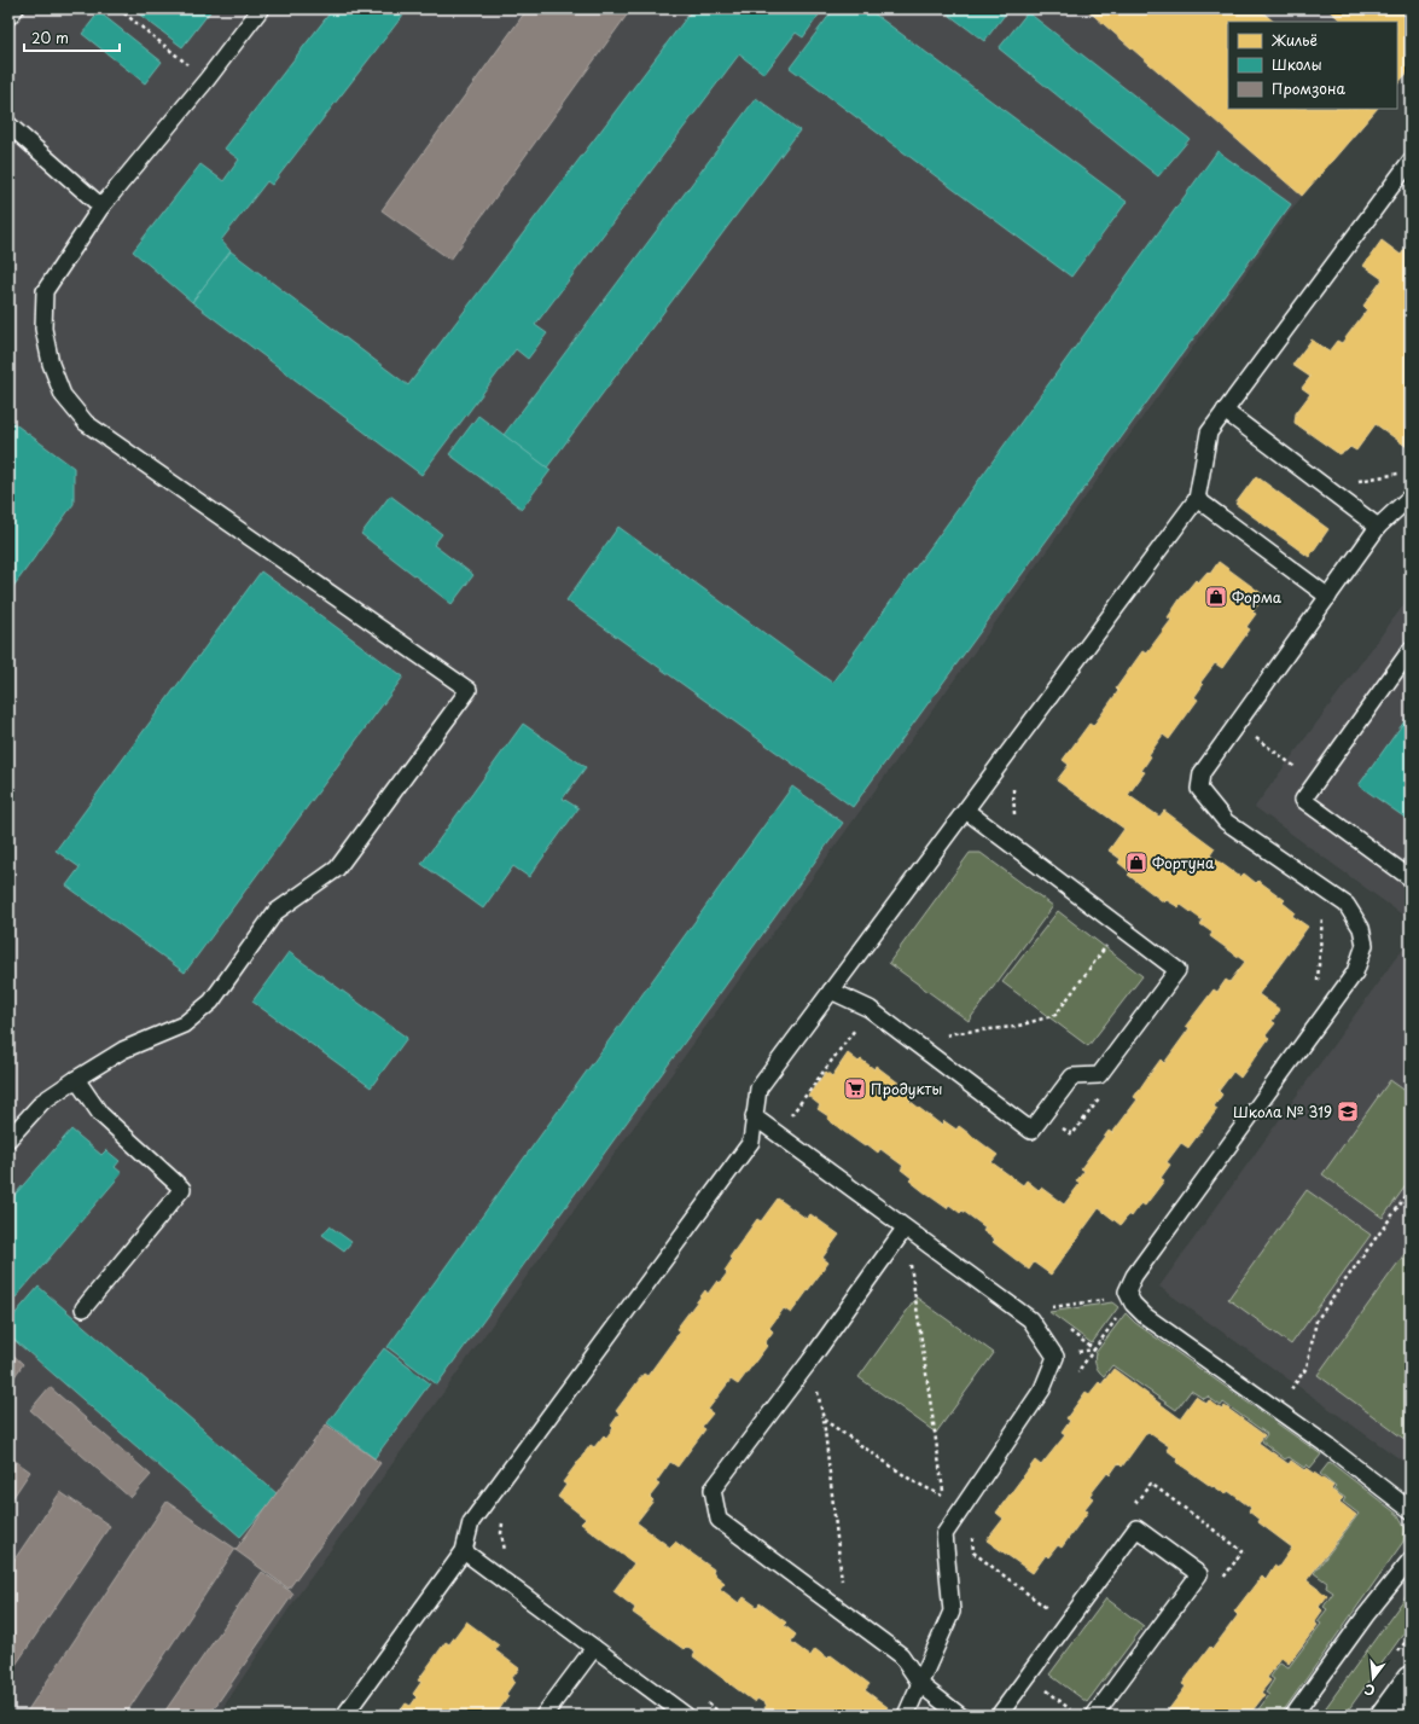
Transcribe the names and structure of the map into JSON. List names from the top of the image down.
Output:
{
  "places": {
    "shop": ["Форма", "Фортуна"],
    "supermarket": ["Продукты"],
    "school or university": ["Школа № 319"]
  },
  "legend": ["Жильё", "Школы", "Промзона"],
  "scale_bar": "20 m",
  "north": "bottom"
}
